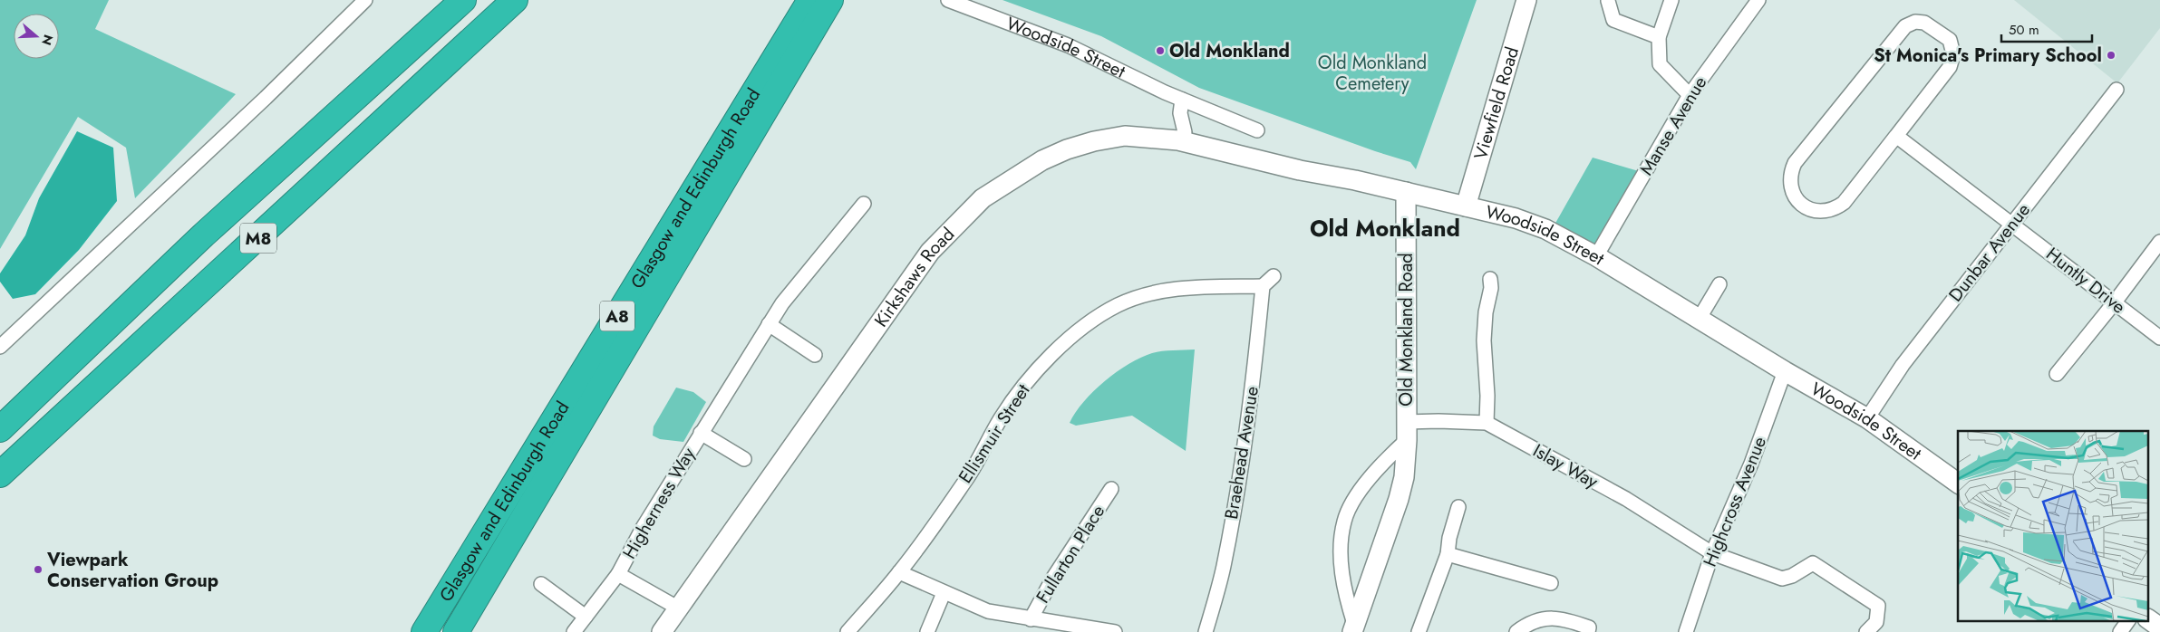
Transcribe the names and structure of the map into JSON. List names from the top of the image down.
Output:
{
  "streets": {
    "highway": ["Glasgow and Edinburgh Road", "M8", "A8"],
    "street": [
      "Woodside Street",
      "Viewfield Road",
      "Manse Avenue",
      "Dunbar Avenue",
      "Kirkshaws Road",
      "Huntly Drive",
      "Old Monkland Road",
      "Ellismuir Street",
      "Braehead Avenue",
      "Islay Way",
      "Highcross Avenue",
      "Higherness Way",
      "Fullarton Place"
    ]
  },
  "crossings": [
    ["Woodside Street", "Viewfield Road"],
    ["Woodside Street", "Manse Avenue"],
    ["Woodside Street", "Dunbar Avenue"],
    ["Woodside Street", "Kirkshaws Road"],
    ["Woodside Street", "Old Monkland Road"],
    ["Woodside Street", "Highcross Avenue"],
    ["Dunbar Avenue", "Huntly Drive"],
    ["Old Monkland Road", "Islay Way"],
    ["Ellismuir Street", "Braehead Avenue"],
    ["Islay Way", "Highcross Avenue"]
  ],
  "districts": ["Old Monkland"],
  "parks": ["Old Monkland Cemetery"],
  "places": ["Old Monkland", "St Monica's Primary School", "Viewpark Conservation Group"],
  "scale_bar": "50 m",
  "north": "right"
}
